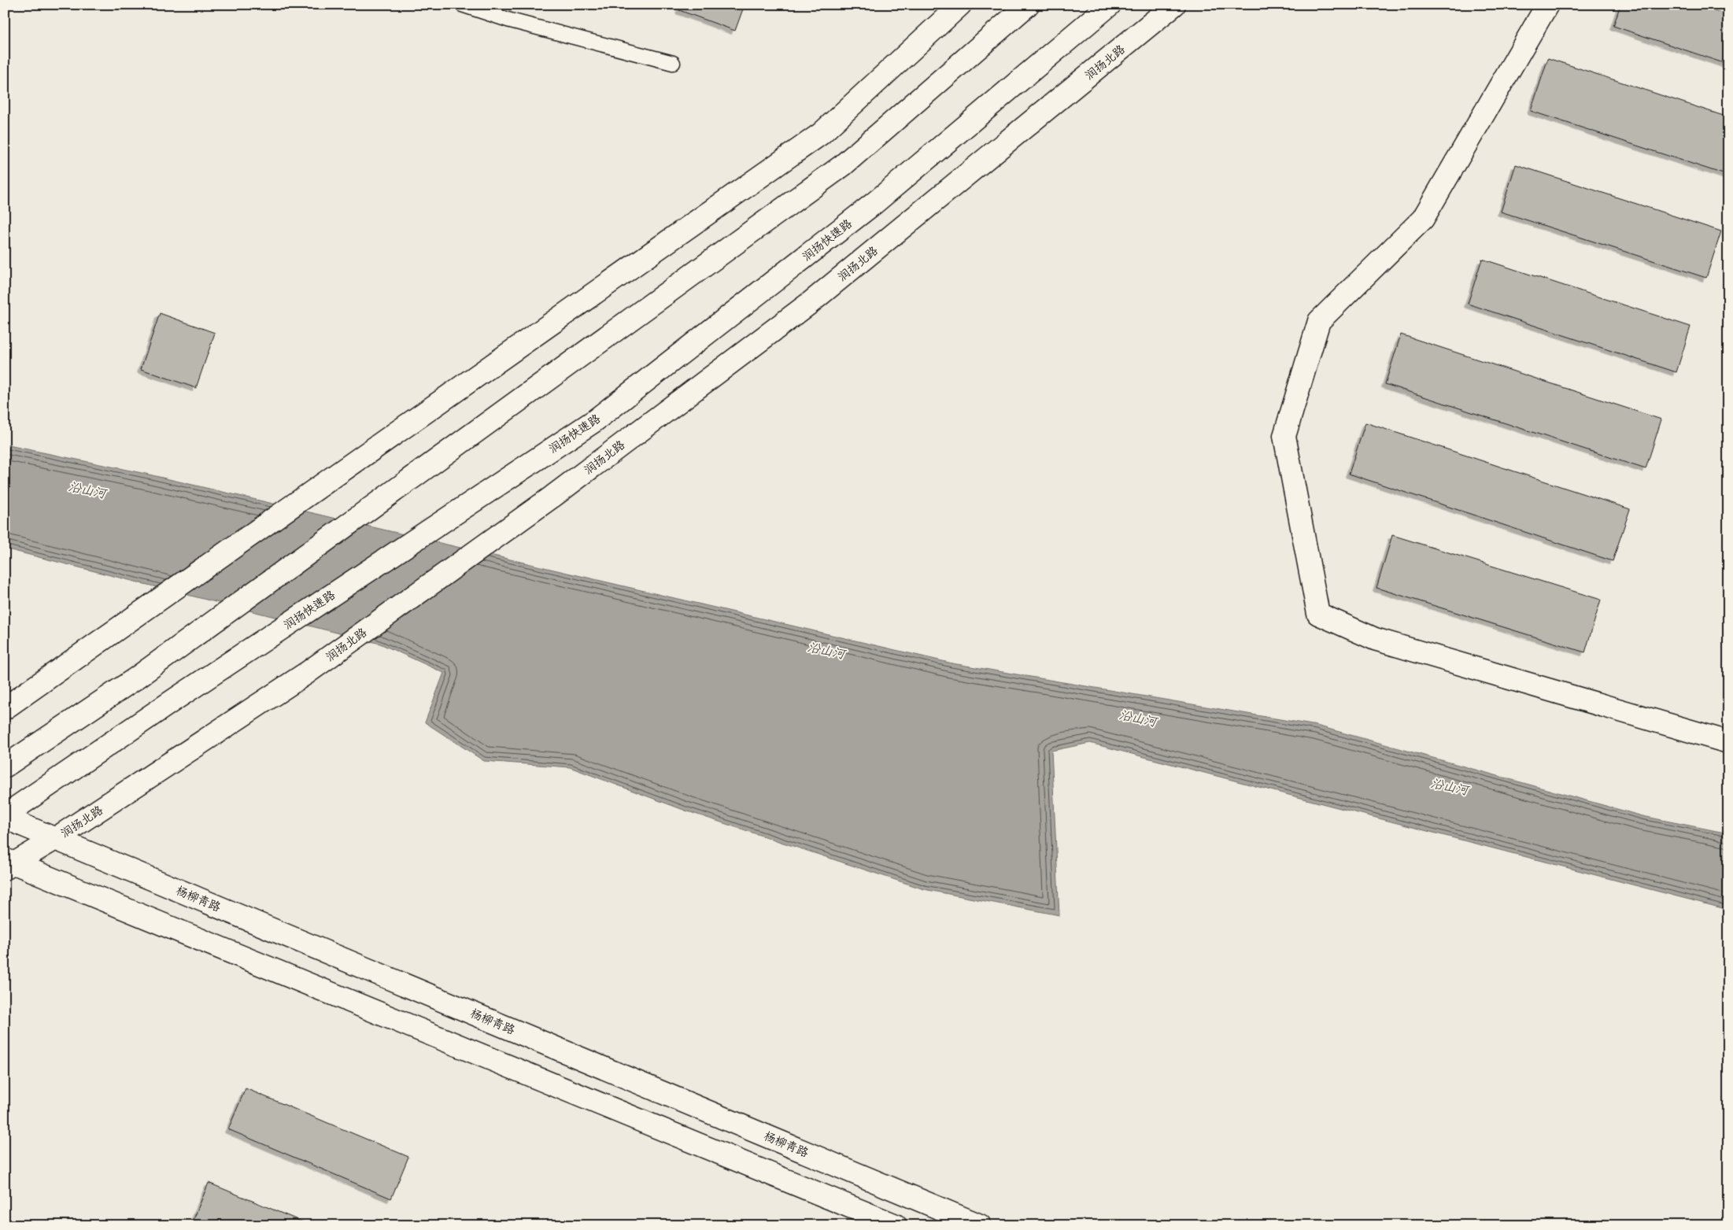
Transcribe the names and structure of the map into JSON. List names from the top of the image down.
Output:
{
  "streets": {
    "main road": ["润扬北路", "润扬快速路", "杨柳青路"]
  },
  "crossings": [
    ["润扬北路", "杨柳青路"],
    ["润扬快速路", "杨柳青路"]
  ],
  "water": ["沿山河"]
}
